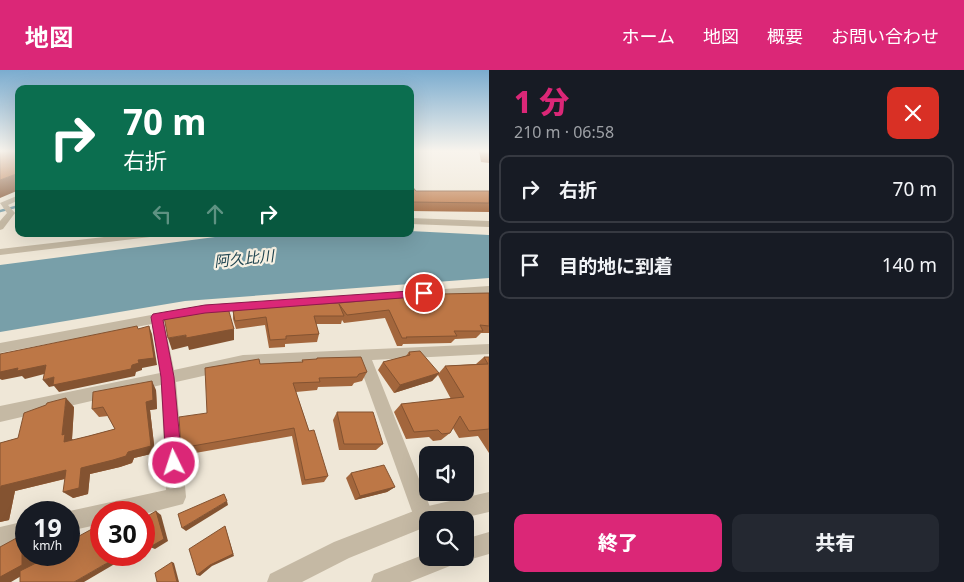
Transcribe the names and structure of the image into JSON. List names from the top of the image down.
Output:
{
  "water": ["阿久比川"],
  "page": {
    "header": "地図",
    "nav": [
      "ホーム",
      "地図",
      "概要",
      "お問い合わせ"
    ],
    "heading": ["1 分", "210 m · 06:58"],
    "turn": ["70 m", "右折"],
    "list": [
      {
        "name": "右折",
        "value": "70 m"
      },
      {
        "name": "目的地に到着",
        "value": "140 m"
      }
    ],
    "speed": "19 km/h",
    "limit": "30",
    "buttons": ["終了", "共有"]
  }
}
